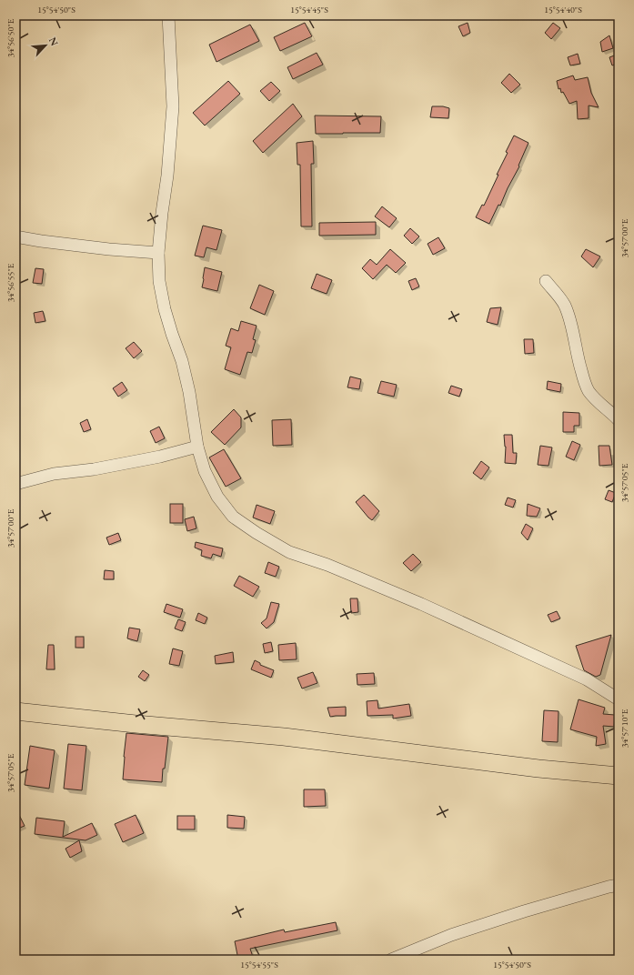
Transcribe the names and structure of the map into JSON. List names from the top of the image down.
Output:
{
  "north": "top right",
  "coordinates": [
    "15°54'50\"S",
    "15°54'45\"S",
    "15°54'40\"S",
    "34°56'50\"E",
    "34°57'00\"E",
    "34°56'55\"E",
    "34°57'05\"E",
    "34°57'10\"E",
    "15°54'55\"S"
  ]
}
